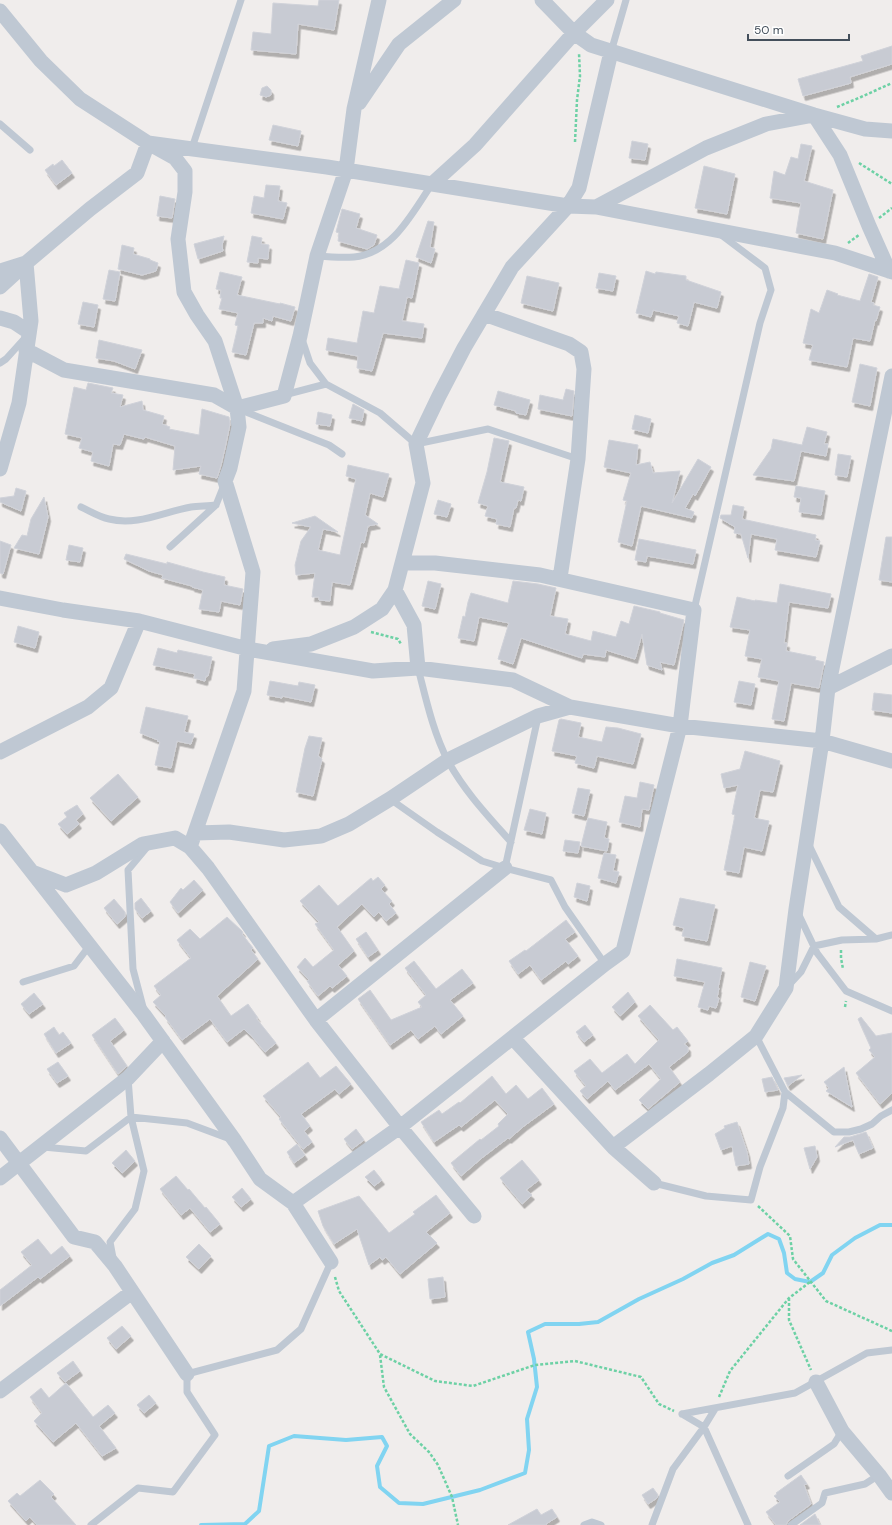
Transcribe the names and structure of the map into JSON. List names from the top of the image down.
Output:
{
  "scale_bar": "50 m"
}
